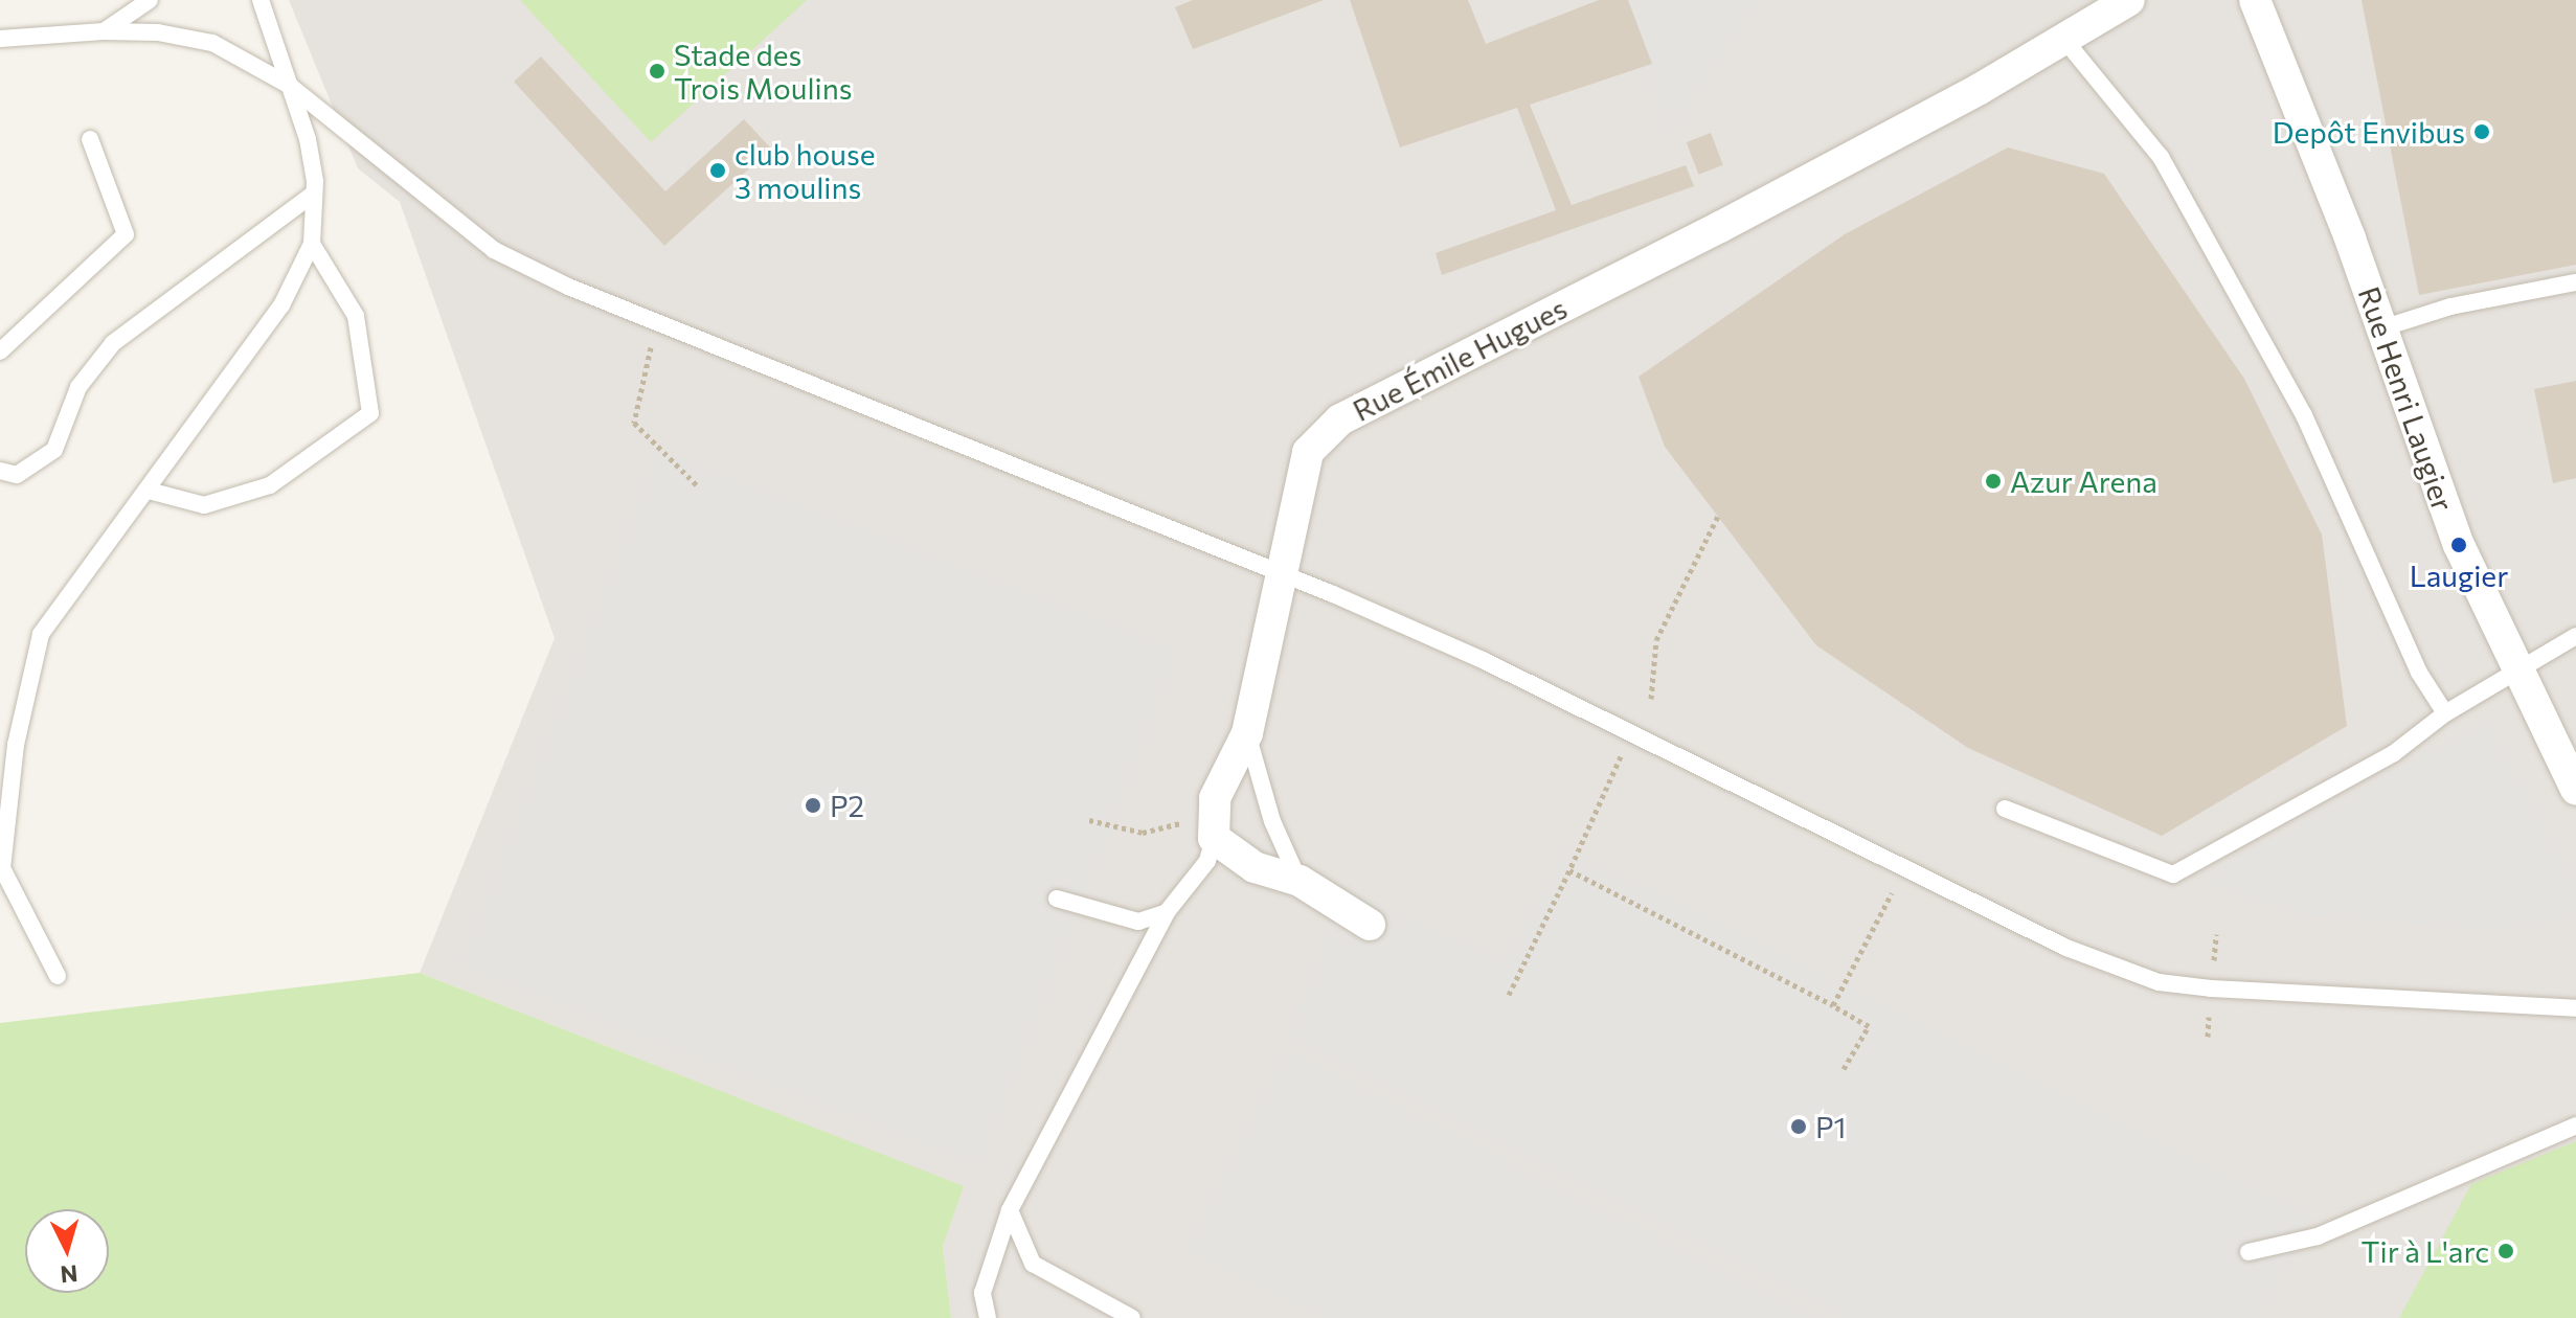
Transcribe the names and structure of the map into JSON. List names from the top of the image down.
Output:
{
  "streets": {
    "street": ["Rue Émile Hugues", "Rue Henri Laugier"]
  },
  "places": [
    "Stade des Trois Moulins",
    "Depôt Envibus",
    "club house 3 moulins",
    "Azur Arena",
    "Laugier",
    "P2",
    "P1",
    "Tir à L'arc"
  ],
  "north": "bottom"
}
